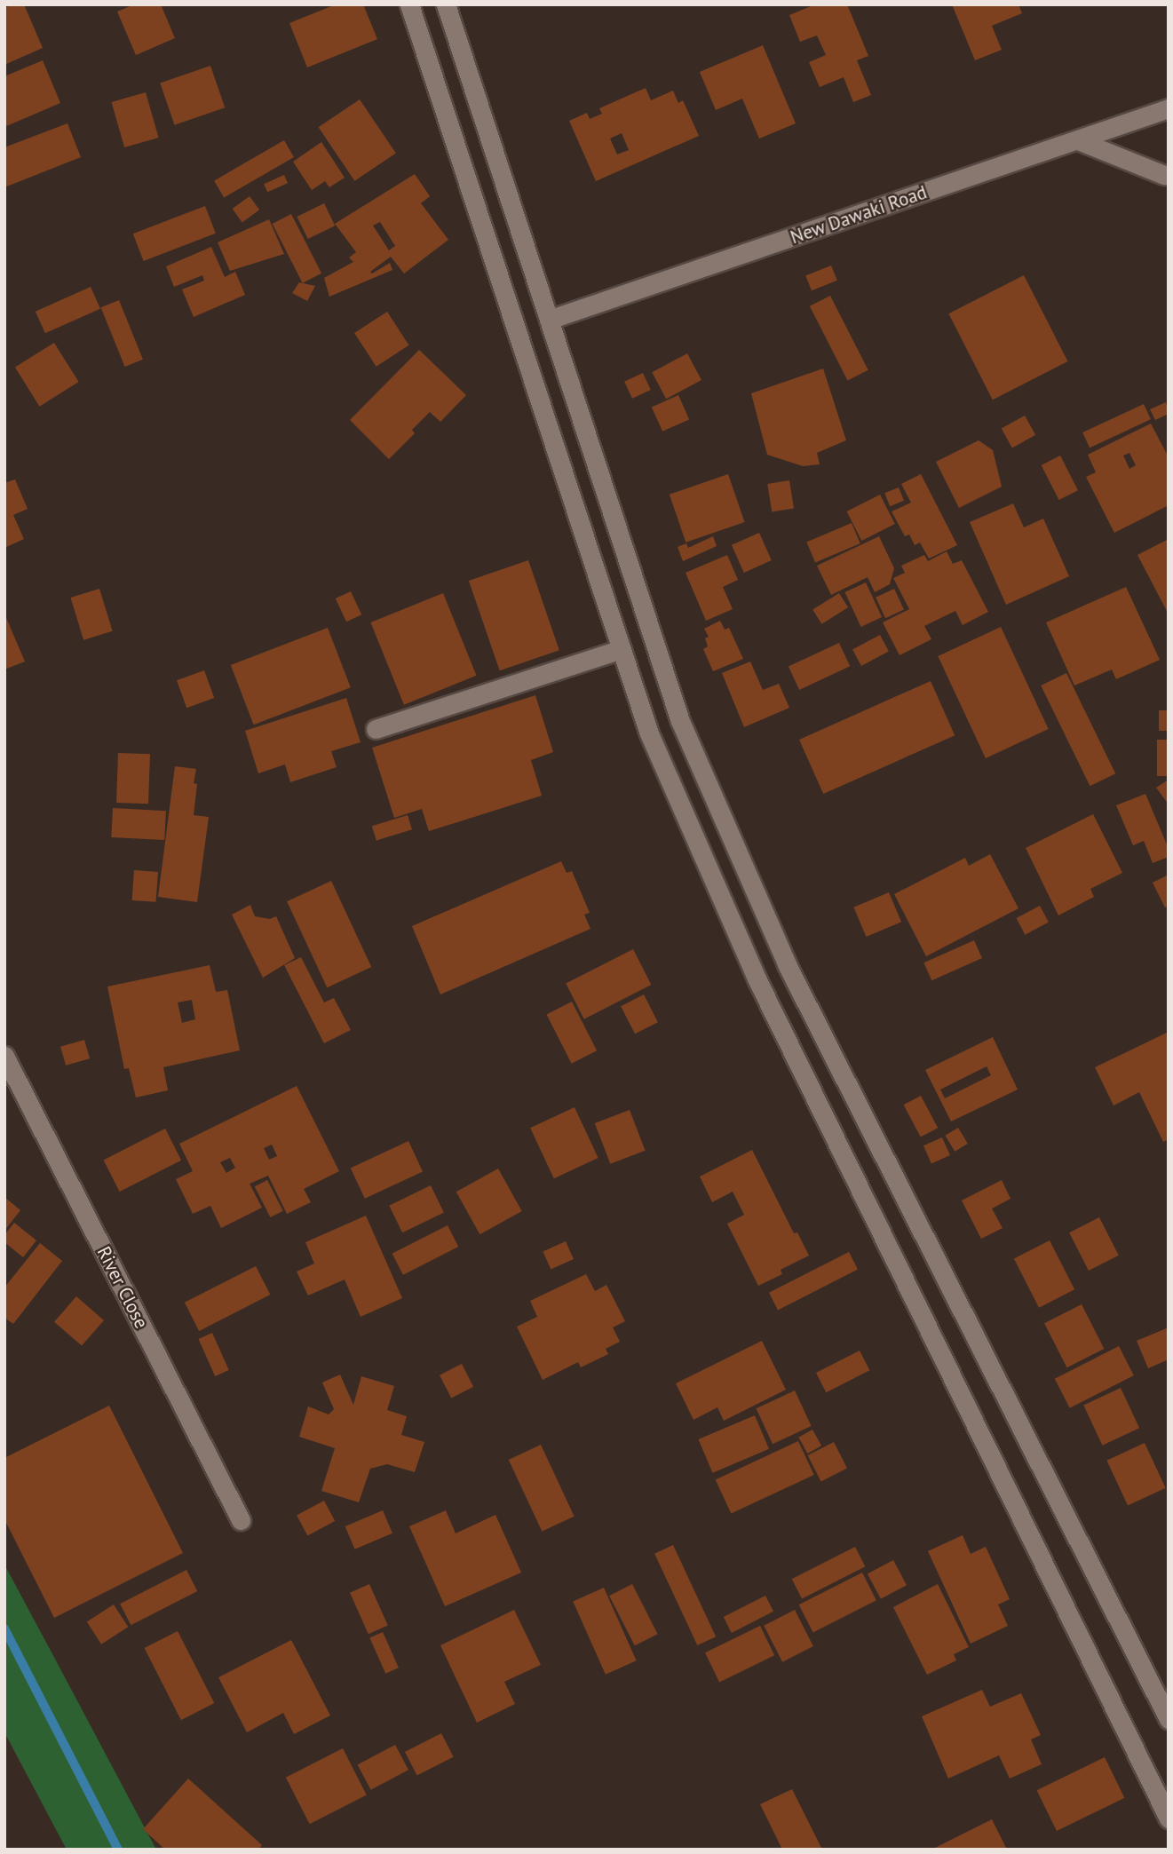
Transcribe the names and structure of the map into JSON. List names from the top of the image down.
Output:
{
  "streets": {
    "street": ["New Dawaki Road", "River Close"]
  }
}
